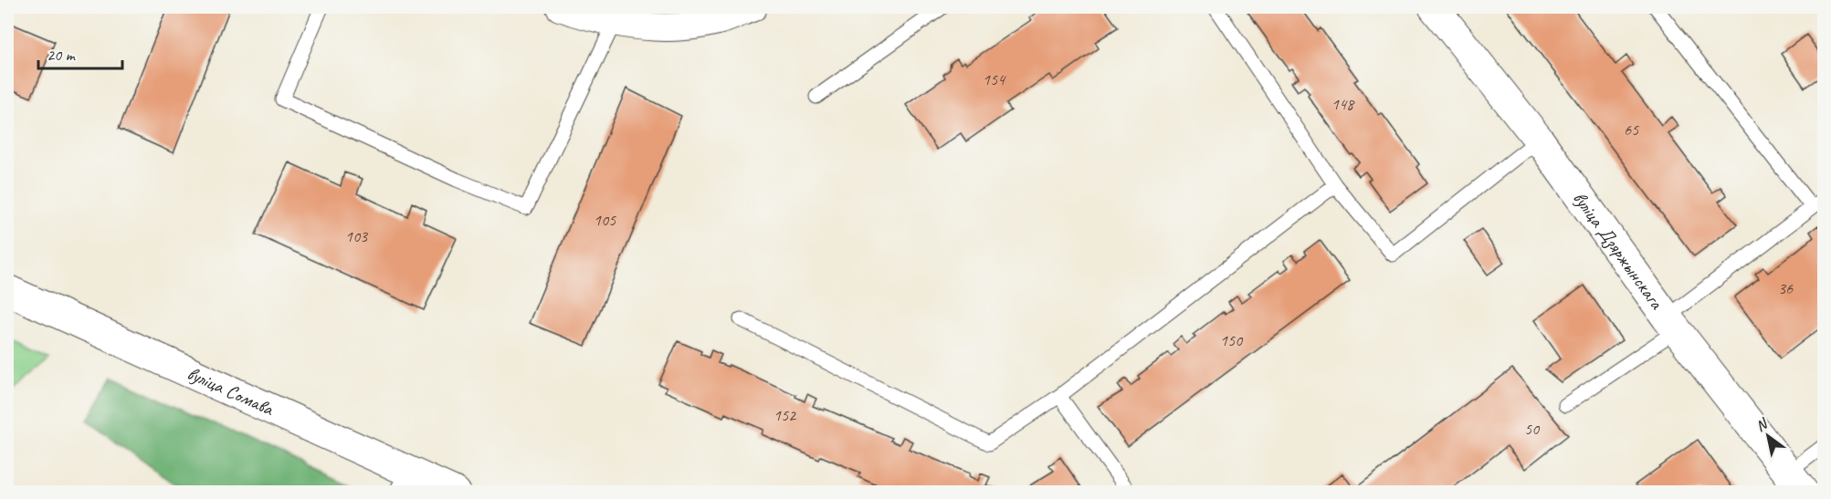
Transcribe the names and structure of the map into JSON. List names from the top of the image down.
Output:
{
  "streets": {
    "street": ["вуліца Дзяржынскага", "вуліца Сомава"]
  },
  "house_numbers": [
    "154",
    "148",
    "65",
    "105",
    "103",
    "36",
    "150",
    "152",
    "50"
  ],
  "scale_bar": "20 m",
  "north": "top left"
}
